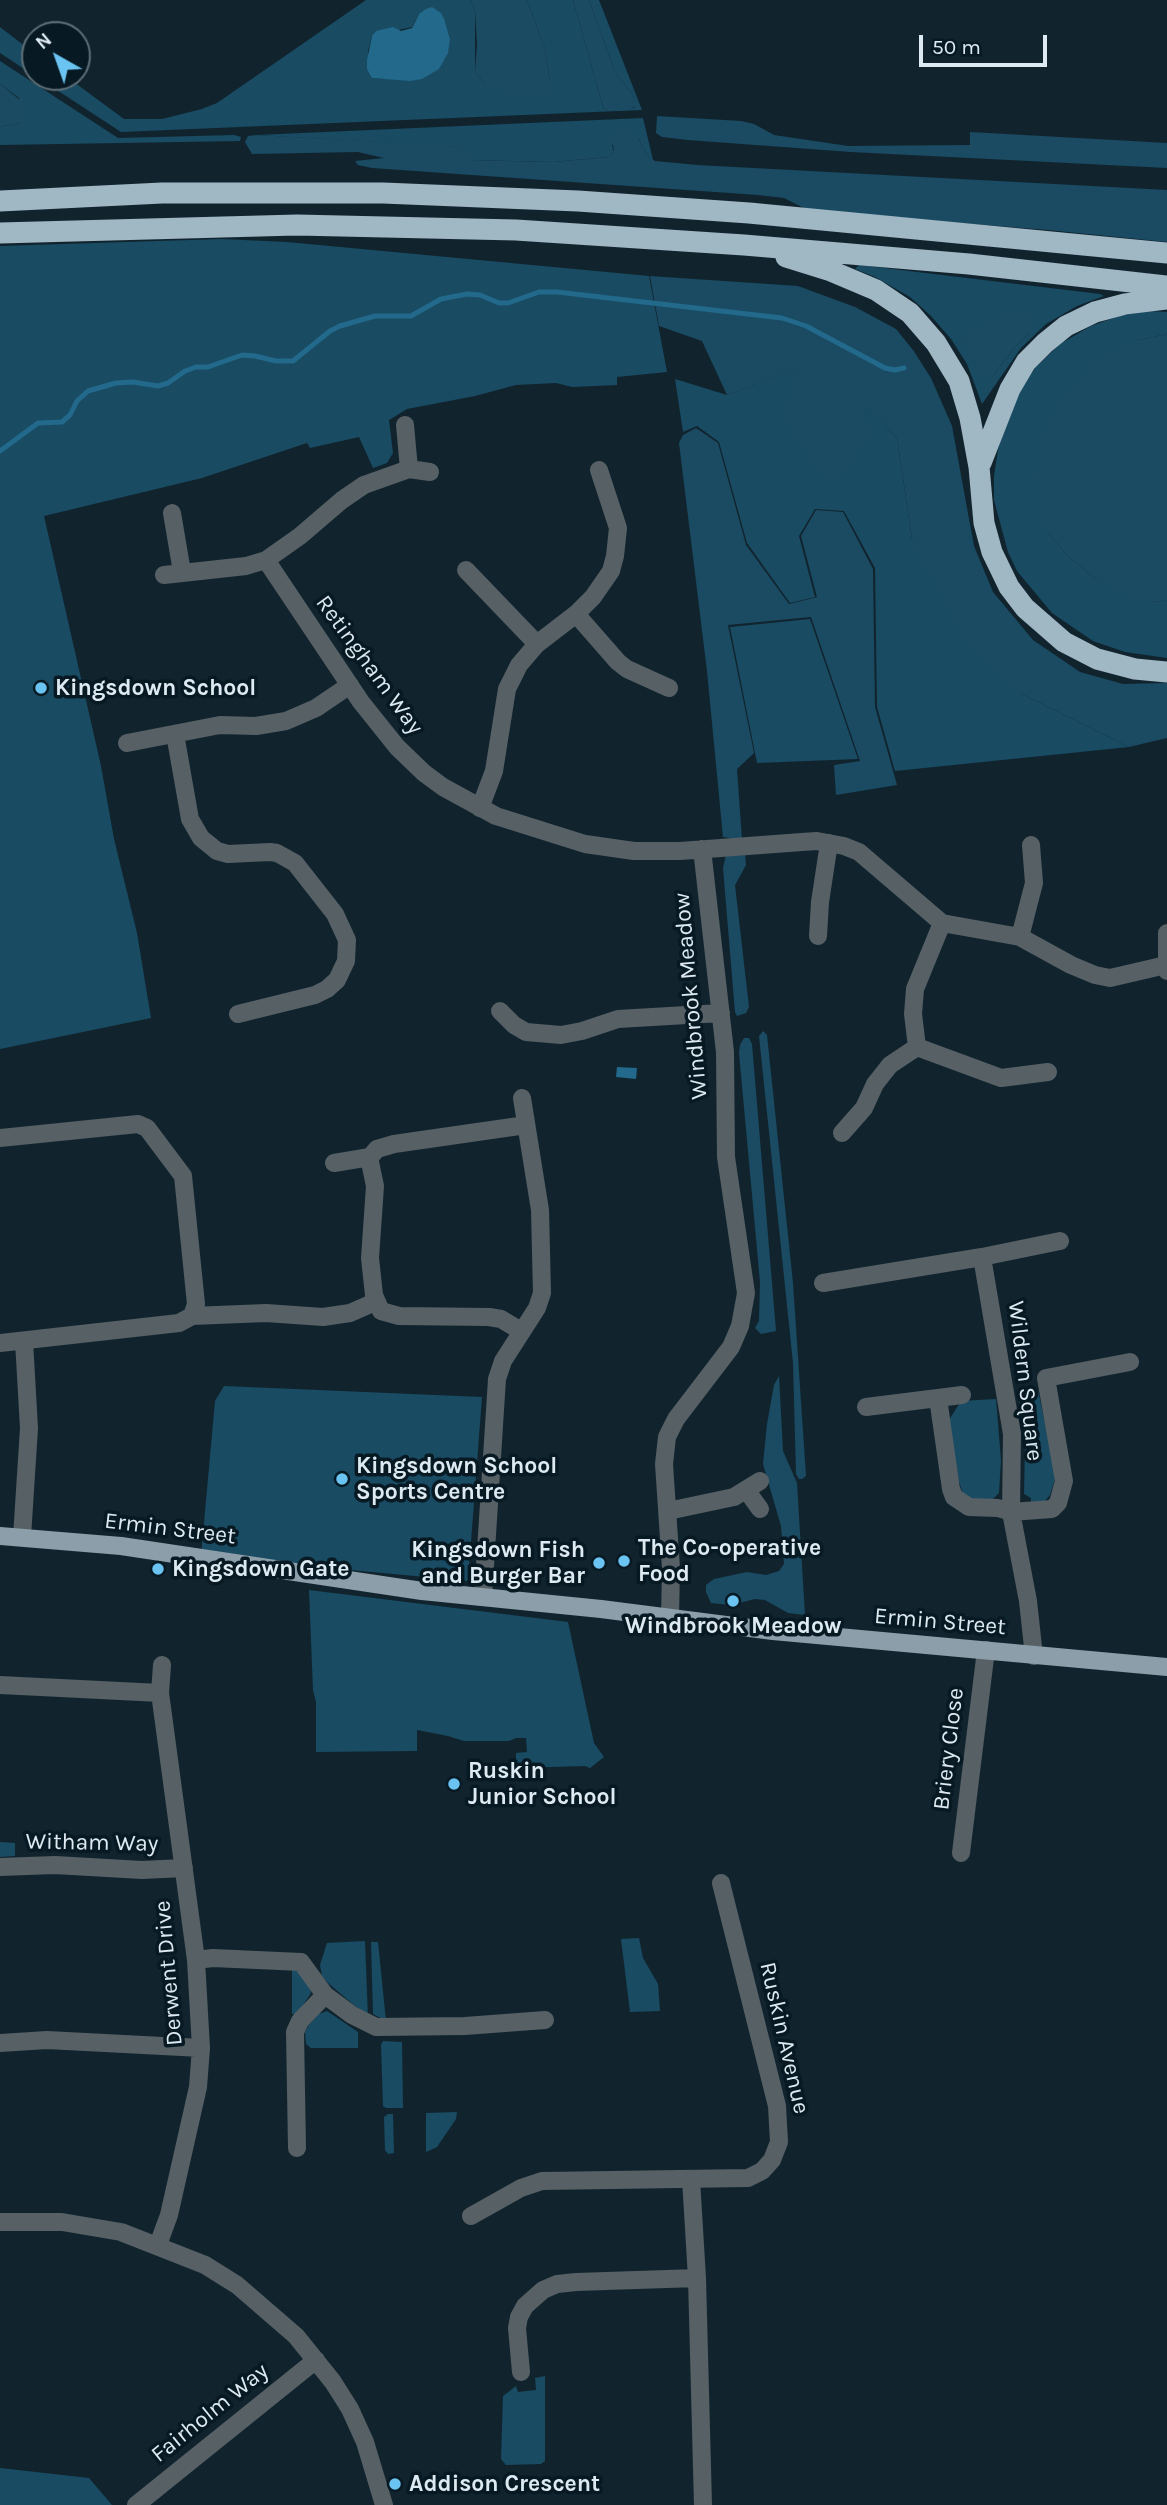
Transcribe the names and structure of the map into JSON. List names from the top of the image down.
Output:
{
  "streets": {
    "main road": ["Ermin Street"],
    "street": [
      "Retingham Way",
      "Windbrook Meadow",
      "Wildern Square",
      "Briery Close",
      "Witham Way",
      "Derwent Drive",
      "Ruskin Avenue",
      "Fairholm Way"
    ]
  },
  "crossings": [
    ["Retingham Way", "Windbrook Meadow"],
    ["Windbrook Meadow", "Ermin Street"],
    ["Wildern Square", "Ermin Street"],
    ["Ermin Street", "Briery Close"],
    ["Witham Way", "Derwent Drive"]
  ],
  "places": [
    "Kingsdown School",
    "Kingsdown School Sports Centre",
    "The Co-operative Food",
    "Kingsdown Fish and Burger Bar",
    "Kingsdown Gate",
    "Windbrook Meadow",
    "Ruskin Junior School",
    "Addison Crescent"
  ],
  "scale_bar": "50 m",
  "north": "top left"
}
